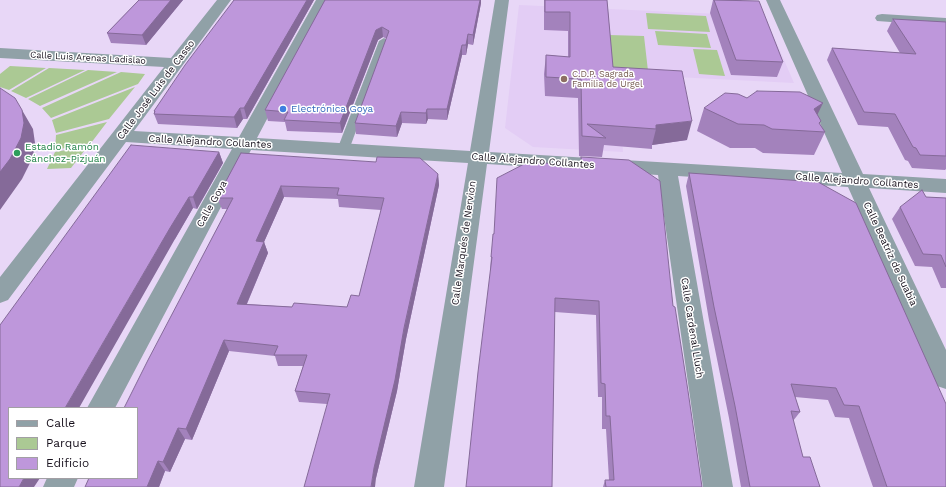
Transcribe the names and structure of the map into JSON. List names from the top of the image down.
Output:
{
  "streets": {
    "street": [
      "Calle Luis Arenas Ladislao",
      "Calle José Luis de Casso",
      "Calle Alejandro Collantes",
      "Calle Goya",
      "Calle Marqués de Nervion",
      "Calle Beatriz de Suabia",
      "Calle Cardenal Lluch"
    ]
  },
  "crossings": [
    ["Calle Luis Arenas Ladislao", "Calle José Luis de Casso"],
    ["Calle José Luis de Casso", "Calle Alejandro Collantes"],
    ["Calle Alejandro Collantes", "Calle Goya"],
    ["Calle Alejandro Collantes", "Calle Marqués de Nervion"],
    ["Calle Alejandro Collantes", "Calle Beatriz de Suabia"],
    ["Calle Alejandro Collantes", "Calle Cardenal Lluch"]
  ],
  "places": ["C.D.P. Sagrada Familia de Urgel", "Electrónica Goya", "Estadio Ramón Sánchez-Pizjuán"],
  "legend": ["Calle", "Parque", "Edificio"]
}
